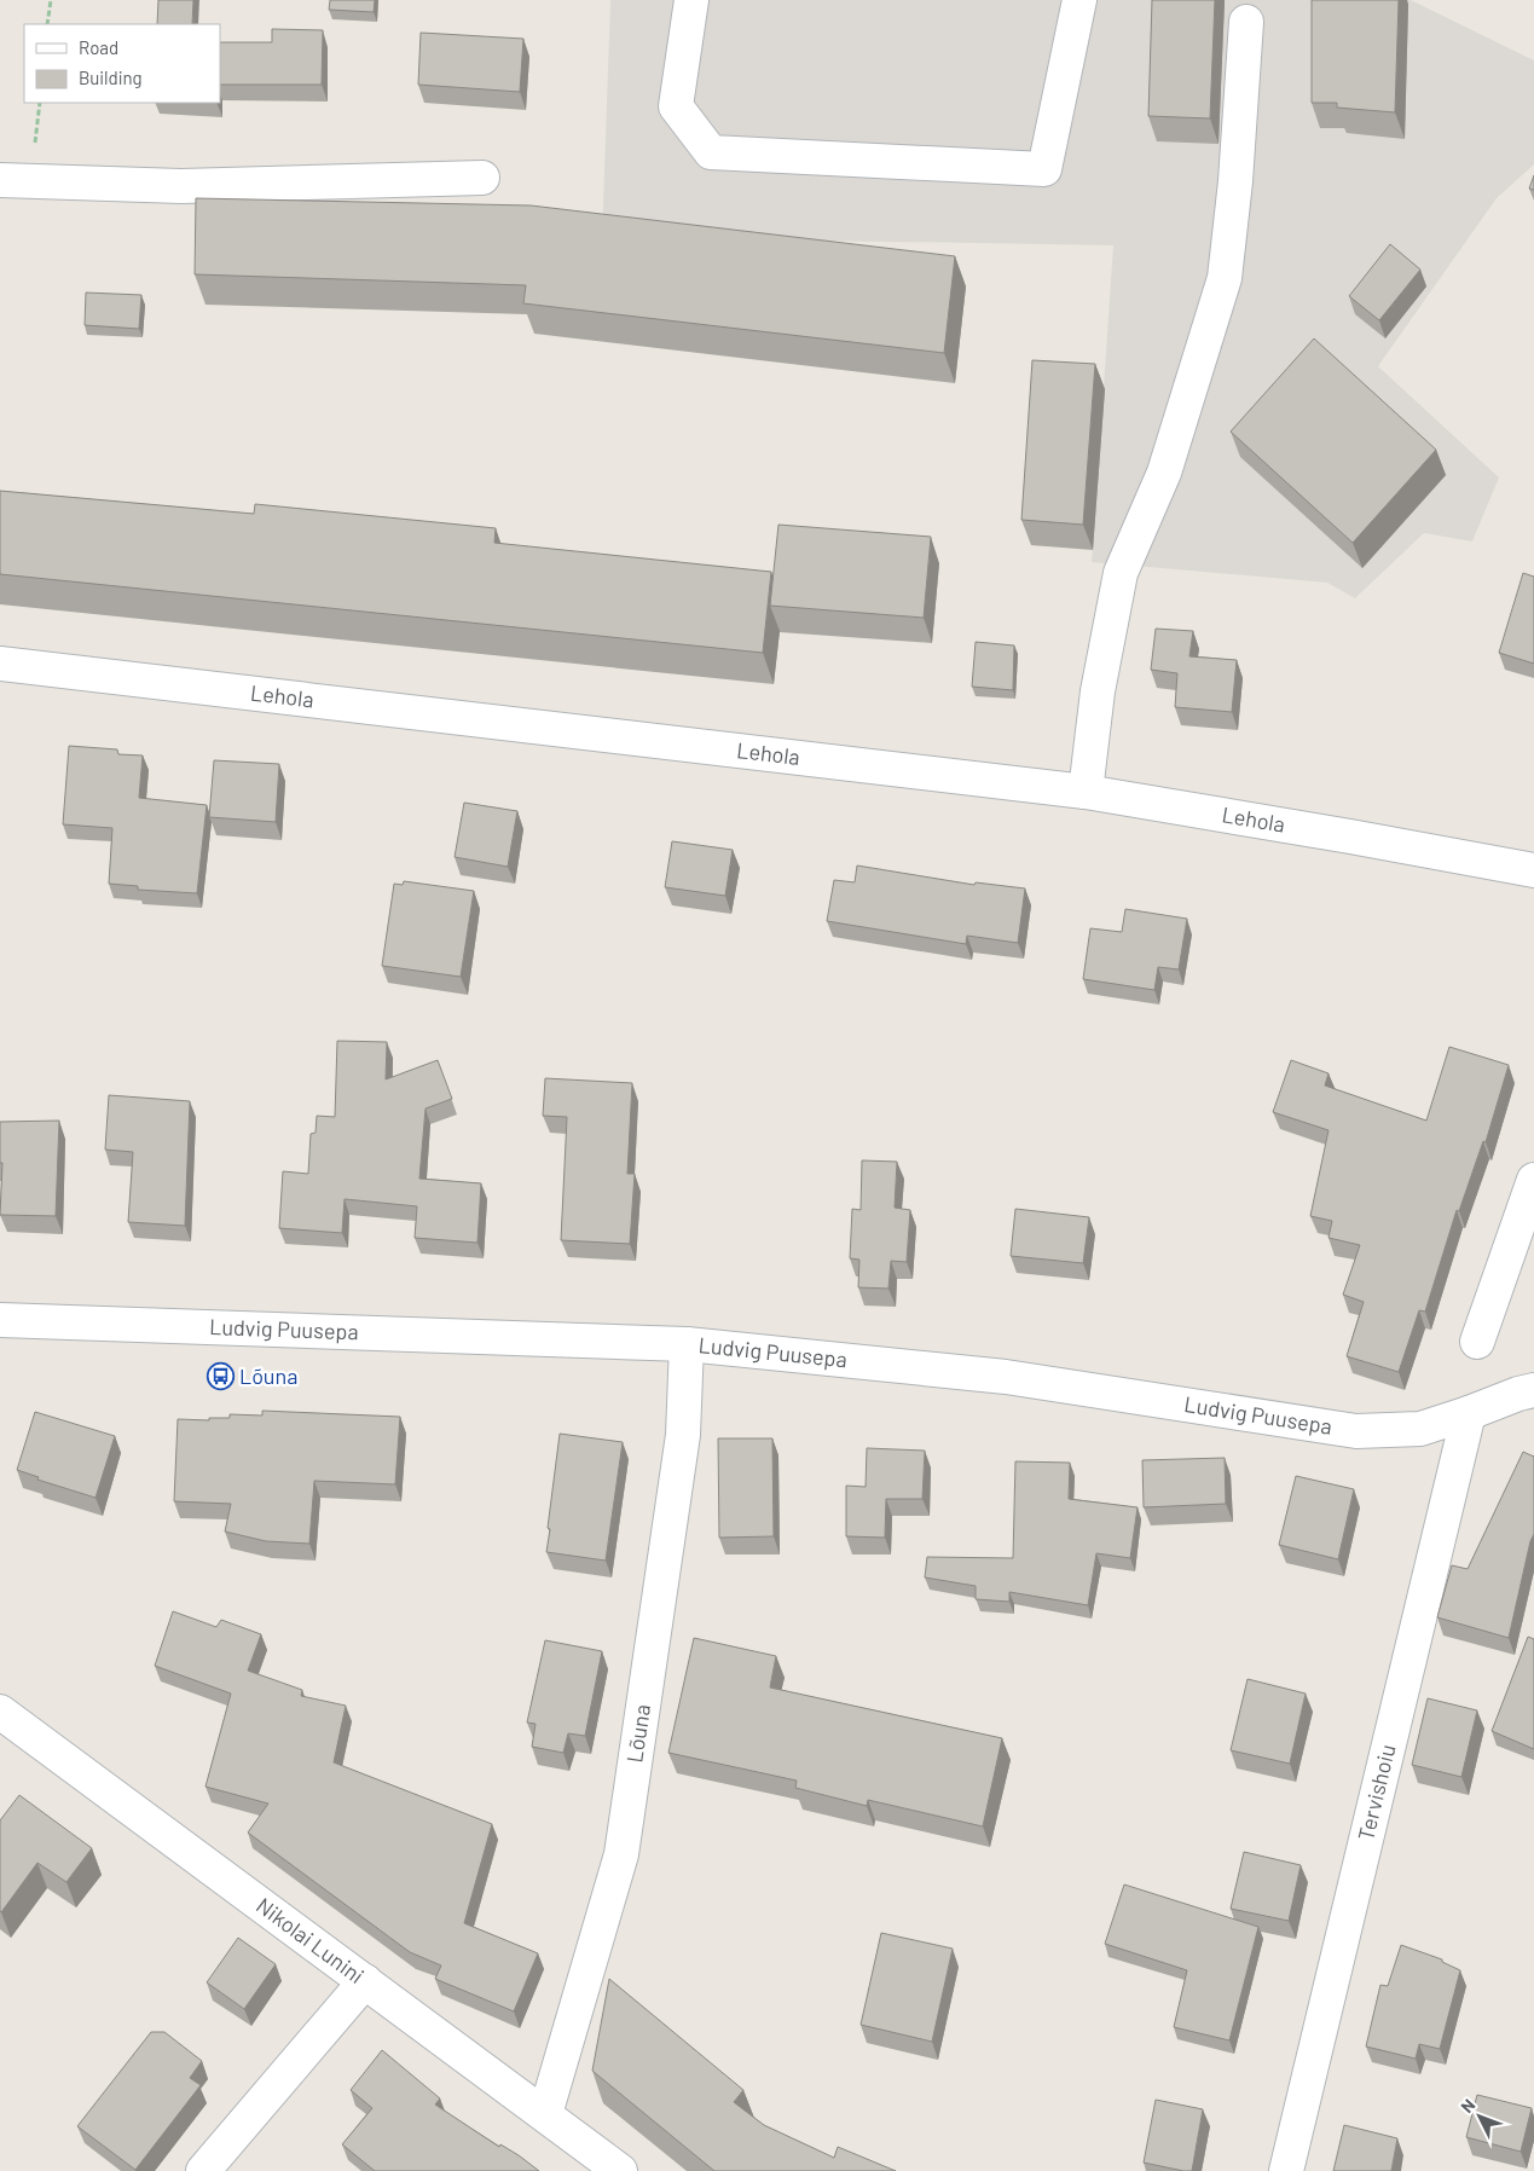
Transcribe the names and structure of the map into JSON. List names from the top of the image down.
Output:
{
  "streets": {
    "street": [
      "Lehola",
      "Ludvig Puusepa",
      "Lõuna",
      "Tervishoiu",
      "Nikolai Lunini"
    ]
  },
  "crossings": [
    ["Ludvig Puusepa", "Lõuna"],
    ["Ludvig Puusepa", "Tervishoiu"],
    ["Lõuna", "Nikolai Lunini"]
  ],
  "places": {
    "bus stop": ["Lõuna"]
  },
  "legend": ["Road", "Building"],
  "north": "top left"
}
